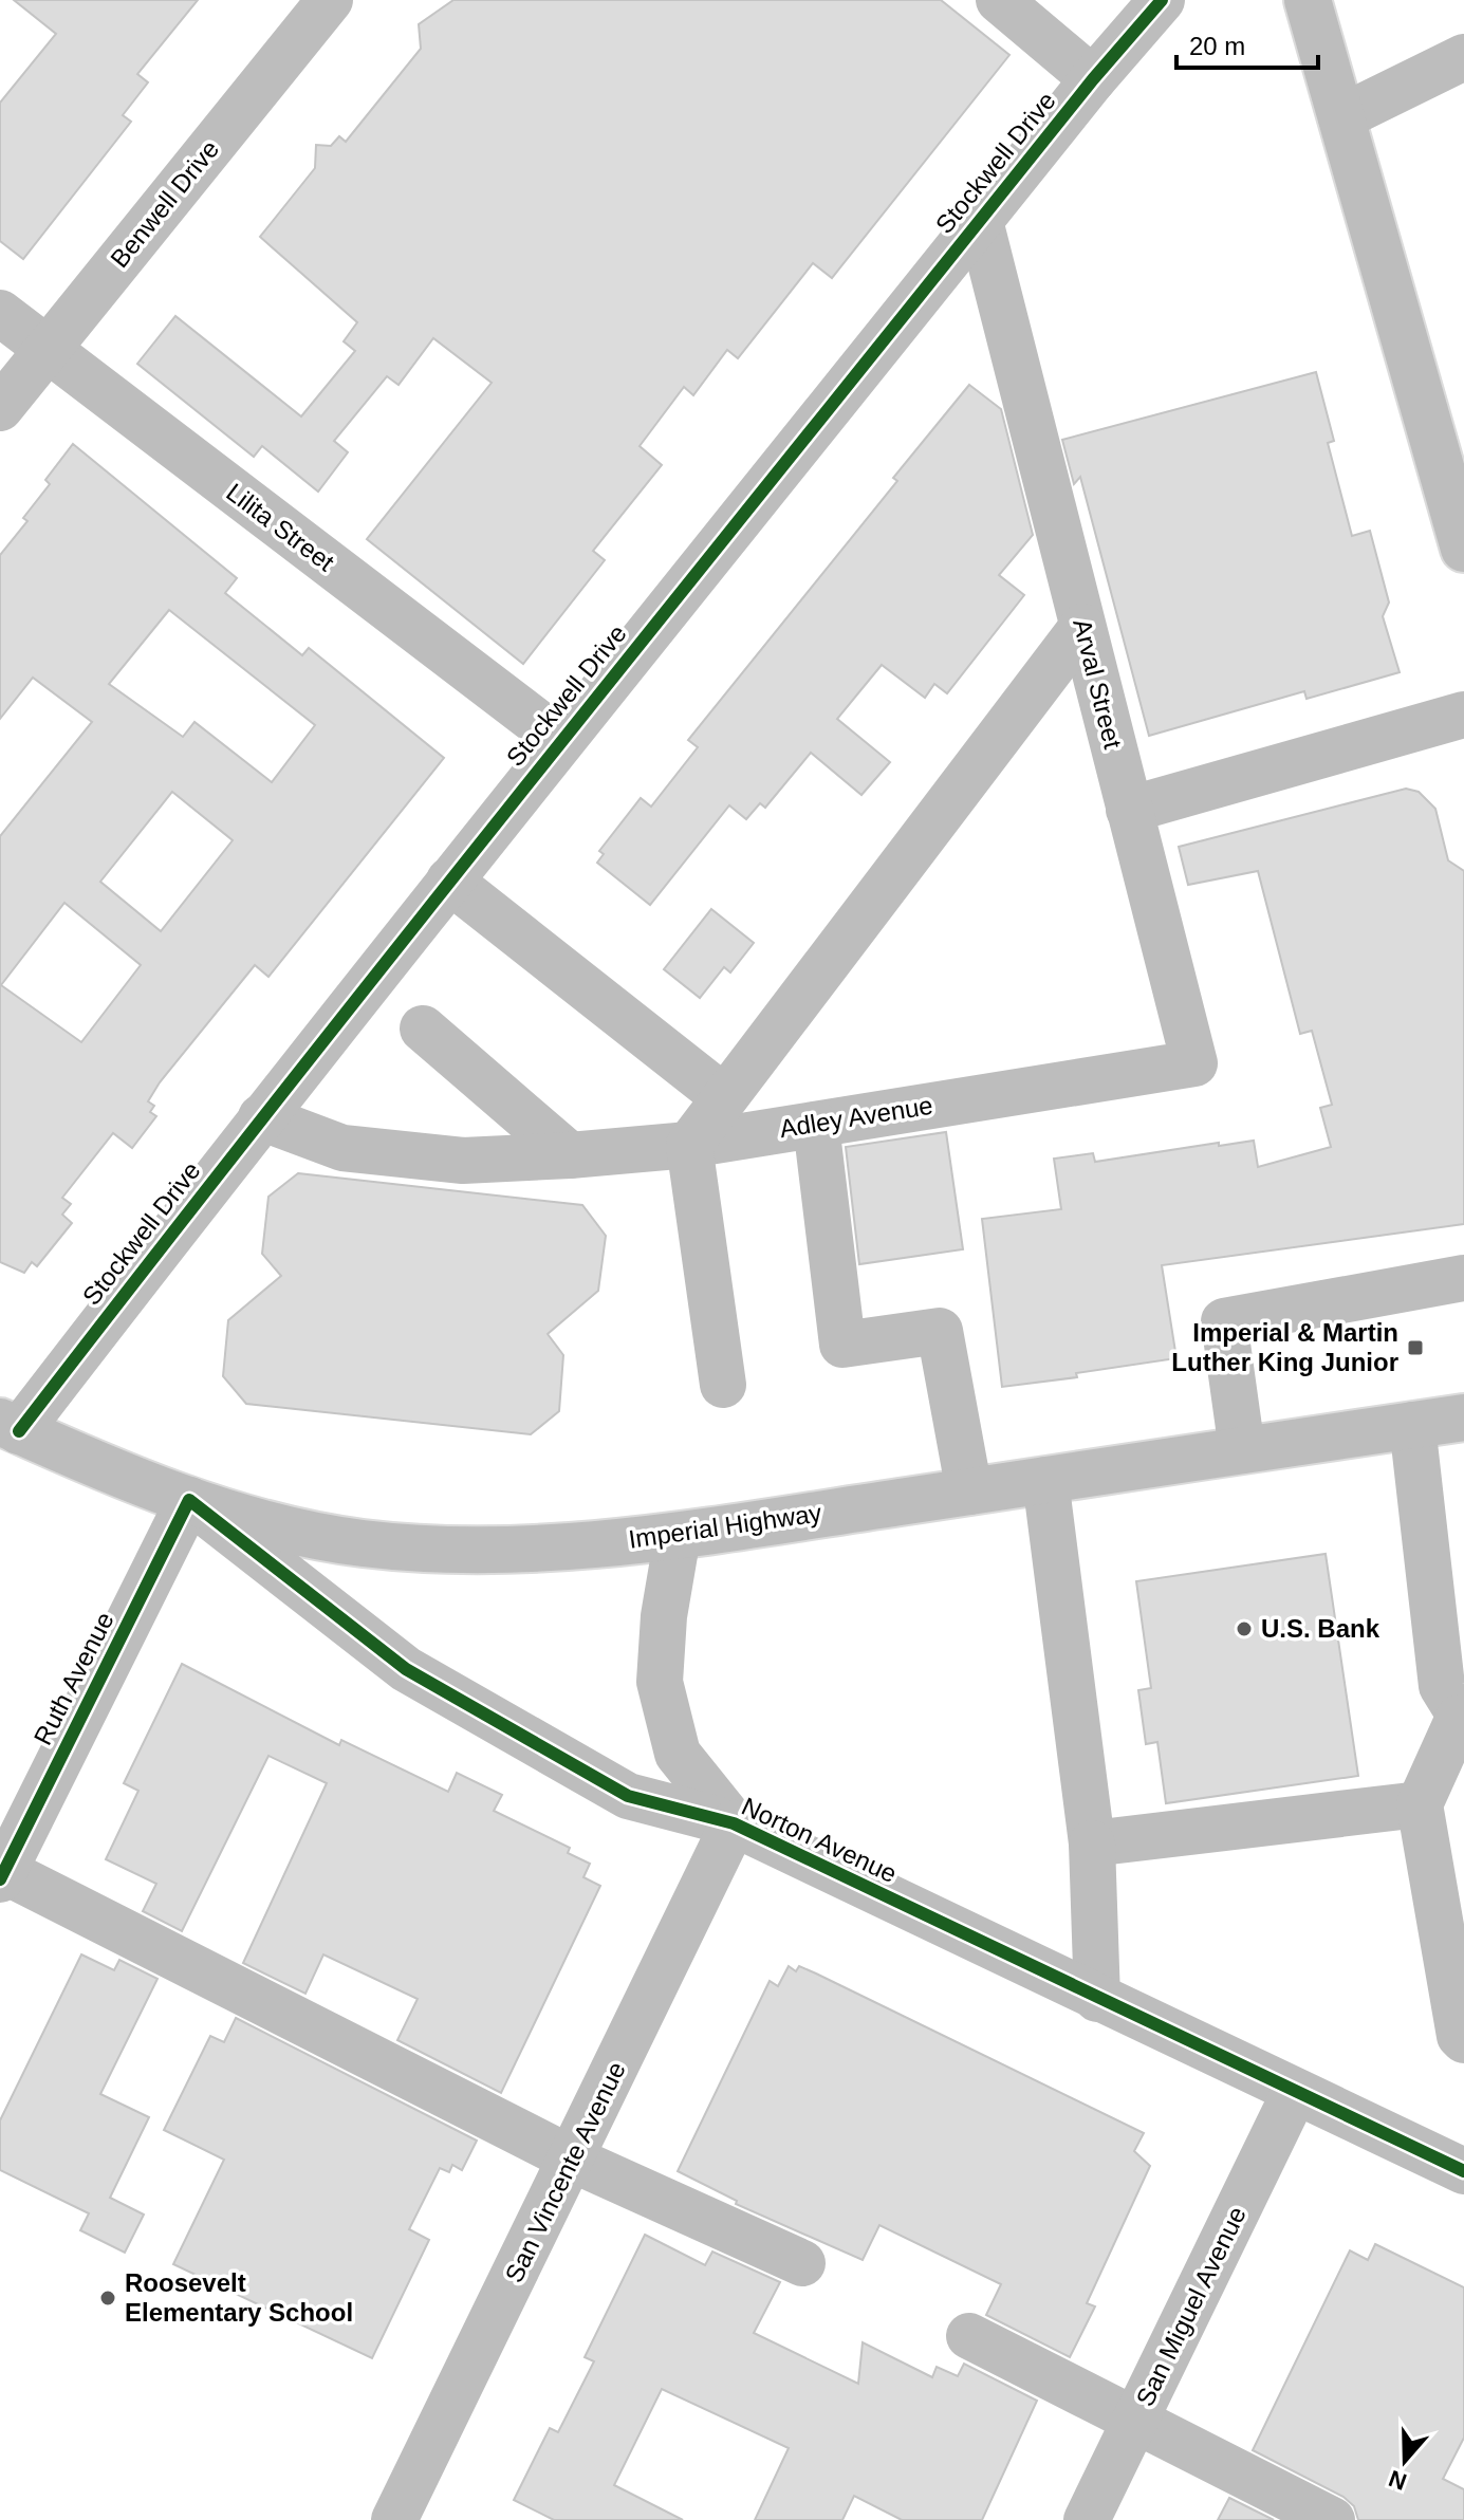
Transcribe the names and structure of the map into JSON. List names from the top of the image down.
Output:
{
  "streets": {
    "street": [
      "Stockwell Drive",
      "Benwell Drive",
      "Lilita Street",
      "Arval Street",
      "Adley Avenue",
      "Imperial Highway",
      "Ruth Avenue",
      "Norton Avenue",
      "San Vincente Avenue",
      "San Miguel Avenue"
    ]
  },
  "crossings": [
    ["Stockwell Drive", "Lilita Street"],
    ["Stockwell Drive", "Arval Street"],
    ["Stockwell Drive", "Adley Avenue"],
    ["Stockwell Drive", "Imperial Highway"],
    ["Benwell Drive", "Lilita Street"],
    ["Arval Street", "Adley Avenue"],
    ["Imperial Highway", "Ruth Avenue"],
    ["Imperial Highway", "Norton Avenue"],
    ["Ruth Avenue", "Norton Avenue"],
    ["Norton Avenue", "San Vincente Avenue"],
    ["Norton Avenue", "San Miguel Avenue"]
  ],
  "places": {
    "transit": ["Imperial & Martin Luther King Junior"],
    "other": ["U.S. Bank", "Roosevelt Elementary School"]
  },
  "scale_bar": "20 m",
  "north": "bottom"
}
